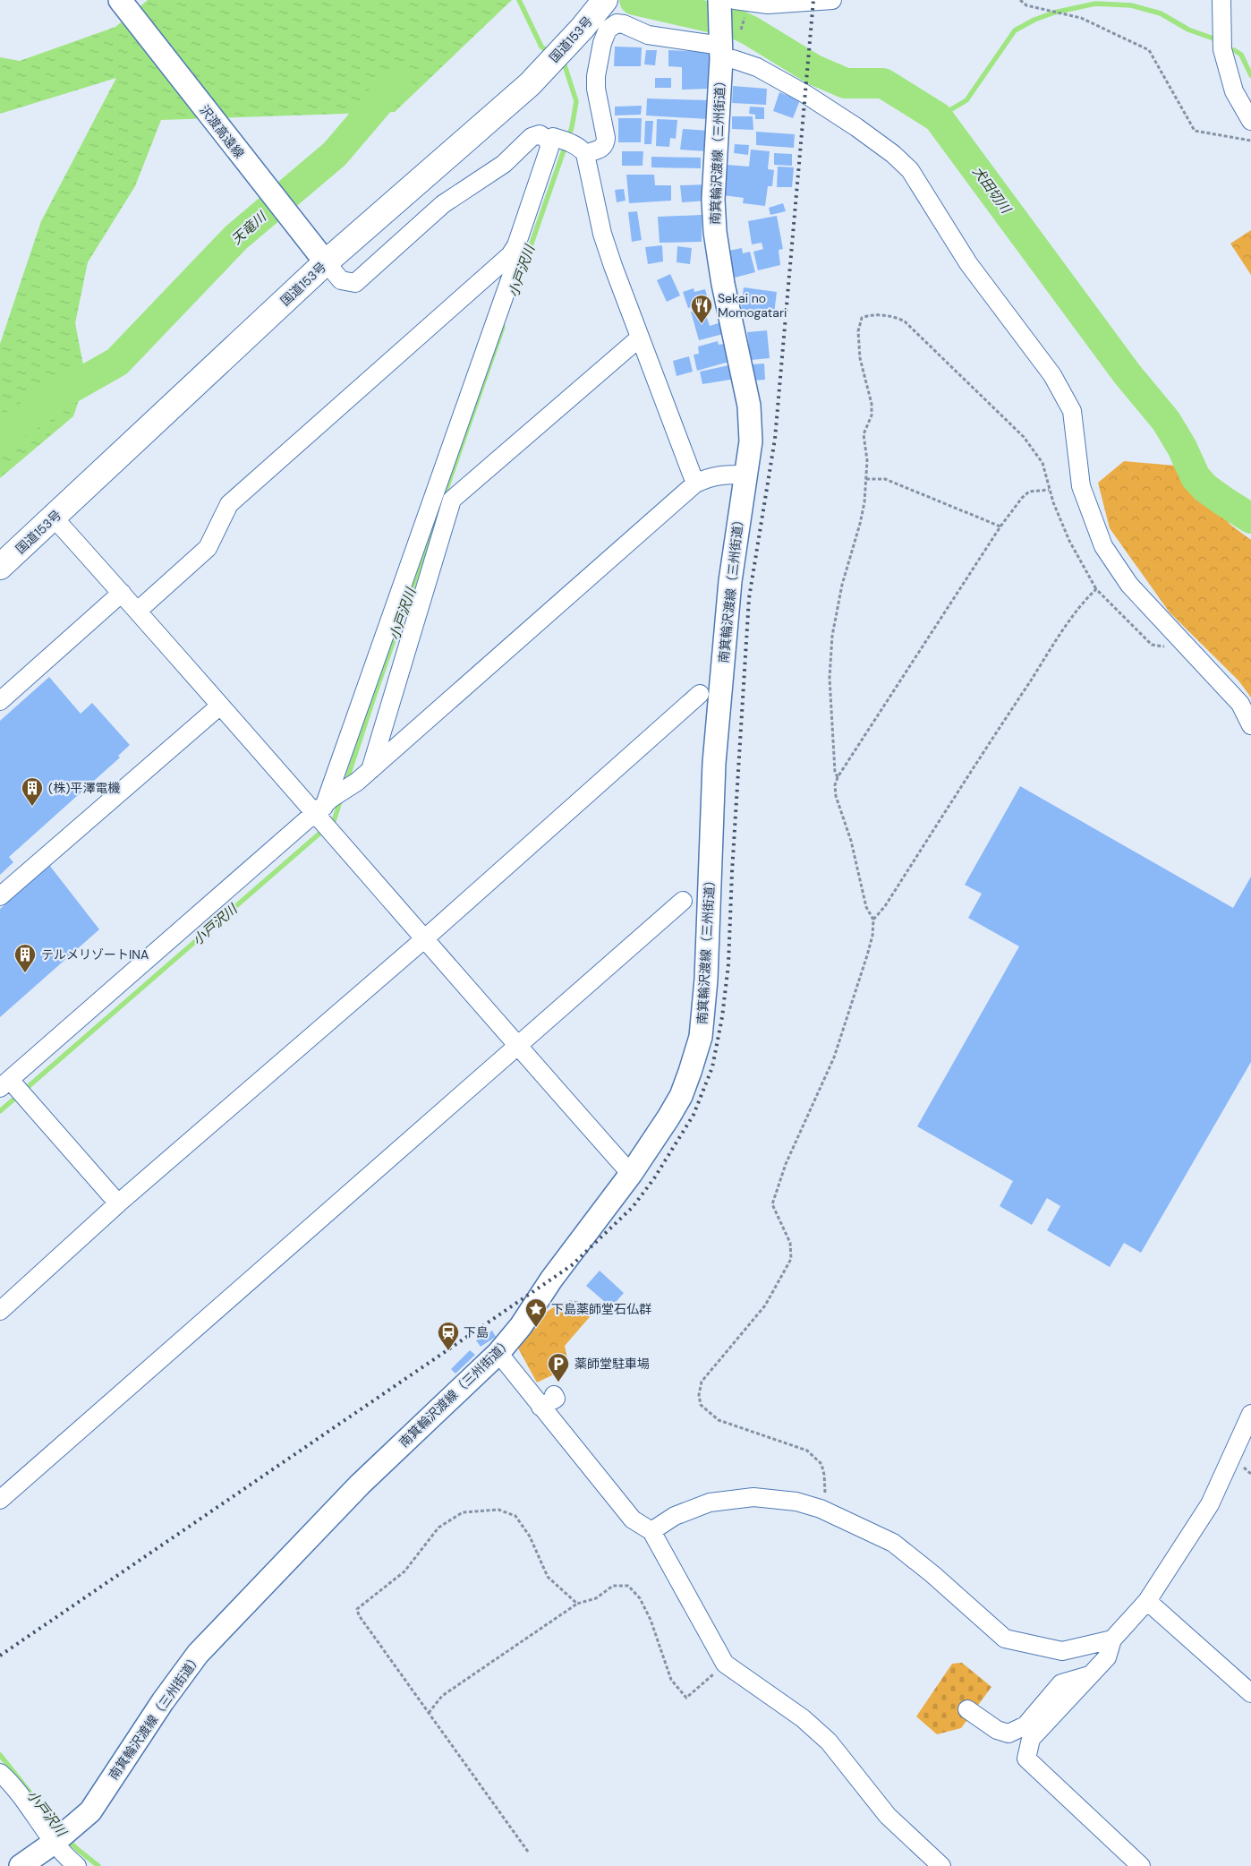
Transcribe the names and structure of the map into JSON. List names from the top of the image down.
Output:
{
  "streets": {
    "highway": ["国道153号"],
    "main road": ["沢渡高遠線", "南箕輪沢渡線（三州街道）"]
  },
  "crossings": [
    ["国道153号", "沢渡高遠線"]
  ],
  "water": ["犬田切川", "天竜川", "小戸沢川"],
  "places": {
    "restaurant": ["Sekai no Momogatari"],
    "building": ["(株)平澤電機", "テルメリゾートINA"],
    "place": ["下島薬師堂石仏群"],
    "station": ["下島"],
    "parking": ["薬師堂駐車場"]
  }
}
